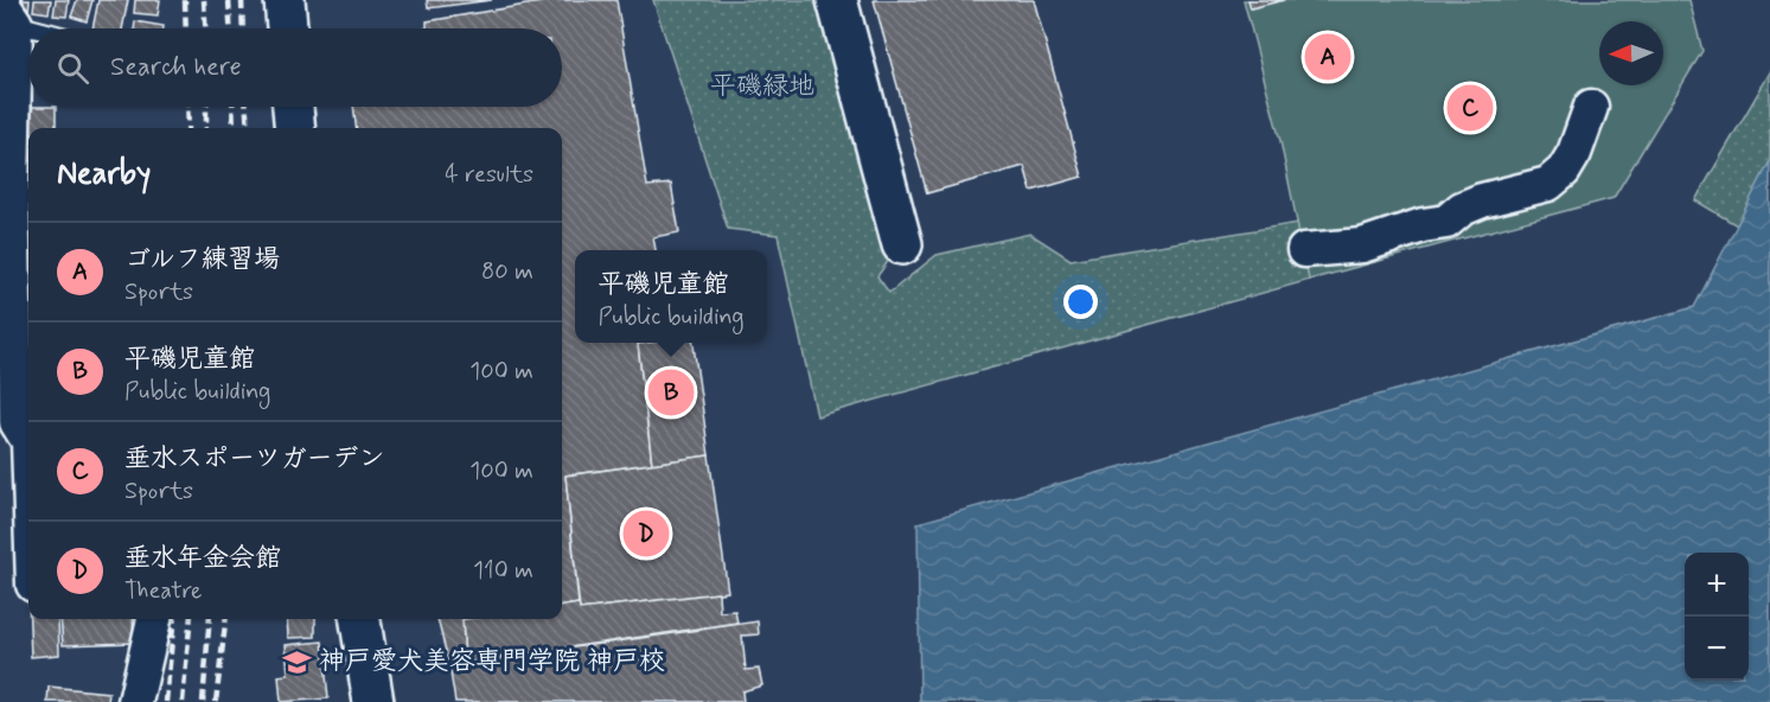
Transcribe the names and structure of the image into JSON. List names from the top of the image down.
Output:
{
  "parks": ["平磯緑地"],
  "places": {
    "school or university": ["神戸愛犬美容専門学院 神戸校"]
  },
  "north": "left",
  "page": {
    "search": "Search here",
    "pins": [
      "A",
      "C",
      "B",
      "D"
    ],
    "heading": ["Nearby", "4 results"],
    "list": [
      {
        "mark": "A",
        "name": "ゴルフ練習場",
        "note": "Sports",
        "value": "80 m"
      },
      {
        "mark": "B",
        "name": "平磯児童館",
        "note": "Public building",
        "value": "100 m"
      },
      {
        "mark": "C",
        "name": "垂水スポーツガーデン",
        "note": "Sports",
        "value": "100 m"
      },
      {
        "mark": "D",
        "name": "垂水年金会館",
        "note": "Theatre",
        "value": "110 m"
      }
    ],
    "popup": ["平磯児童館", "Public building"],
    "map_buttons": ["+", "−"]
  }
}
